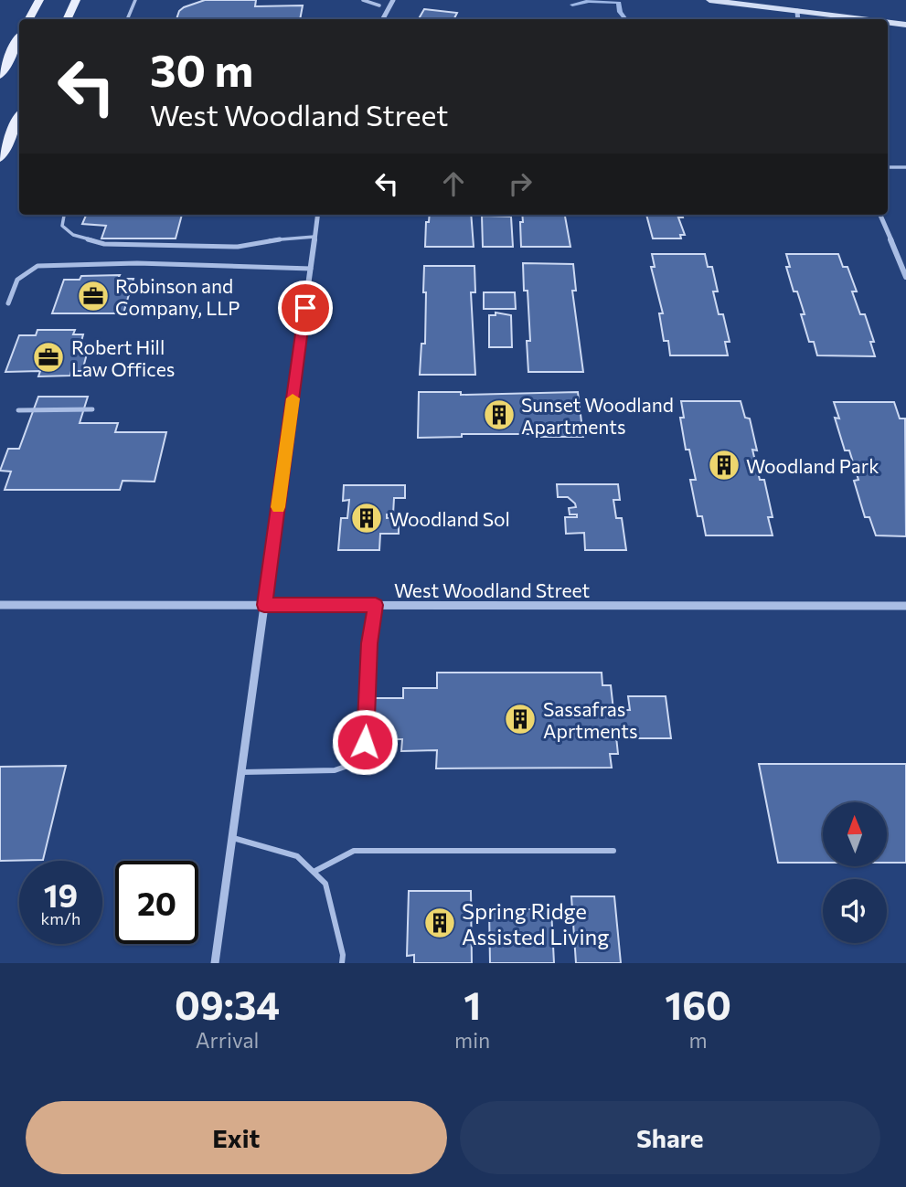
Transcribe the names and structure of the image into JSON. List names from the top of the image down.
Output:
{
  "streets": {
    "street": ["West Woodland Street"]
  },
  "places": {
    "office": ["Robinson and Company, LLP", "Robert Hill Law Offices"],
    "building": [
      "Sunset Woodland Apartments",
      "Woodland Park",
      "Woodland Sol",
      "Sassafras Aprtments",
      "Spring Ridge Assisted Living"
    ]
  },
  "north": "top",
  "page": {
    "turn": ["30 m", "West Woodland Street"],
    "speed": "19 km/h",
    "limit": "20",
    "eta": [
      "09:34",
      "Arrival",
      "1",
      "min",
      "160",
      "m"
    ],
    "buttons": ["Exit", "Share"]
  }
}
